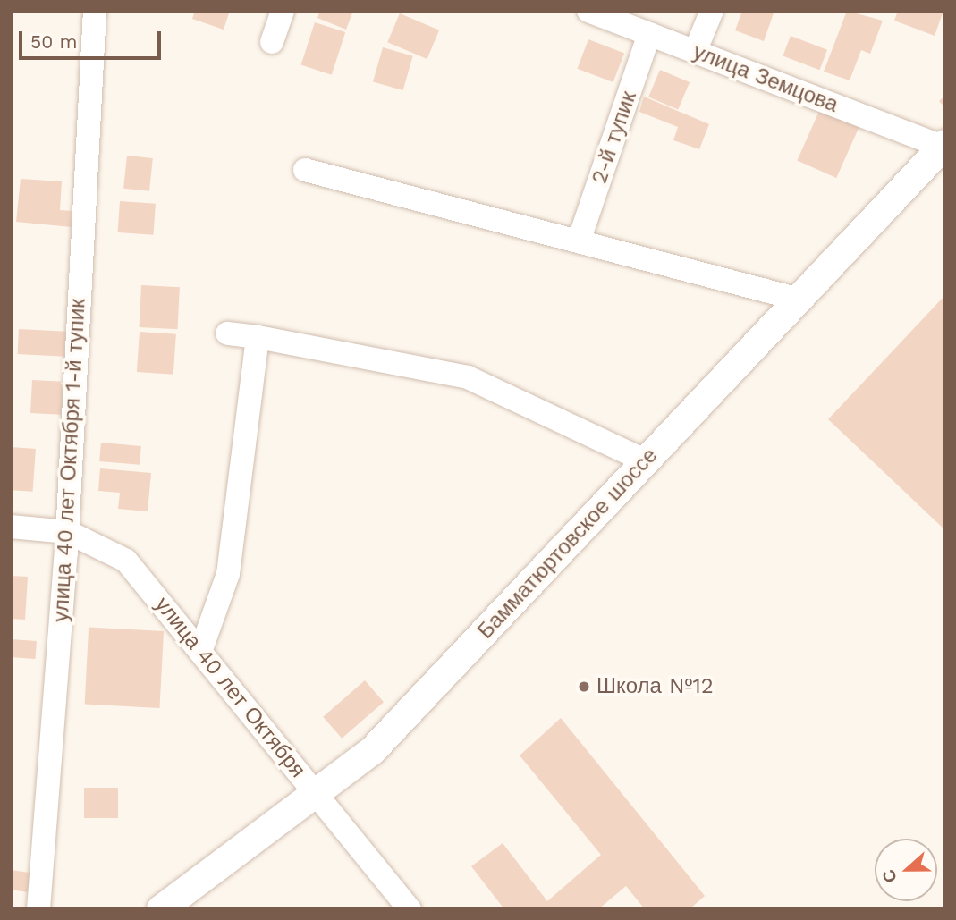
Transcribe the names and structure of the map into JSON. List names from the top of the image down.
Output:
{
  "streets": {
    "street": [
      "улица Земцова",
      "2-й тупик",
      "улица 40 лет Октября 1-й тупик",
      "Бамматюртовское шоссе",
      "улица 40 лет Октября"
    ]
  },
  "crossings": [
    ["улица Земцова", "2-й тупик"],
    ["улица Земцова", "Бамматюртовское шоссе"],
    ["улица 40 лет Октября 1-й тупик", "улица 40 лет Октября"],
    ["Бамматюртовское шоссе", "улица 40 лет Октября"]
  ],
  "places": ["Школа №12"],
  "scale_bar": "50 m",
  "north": "left"
}
